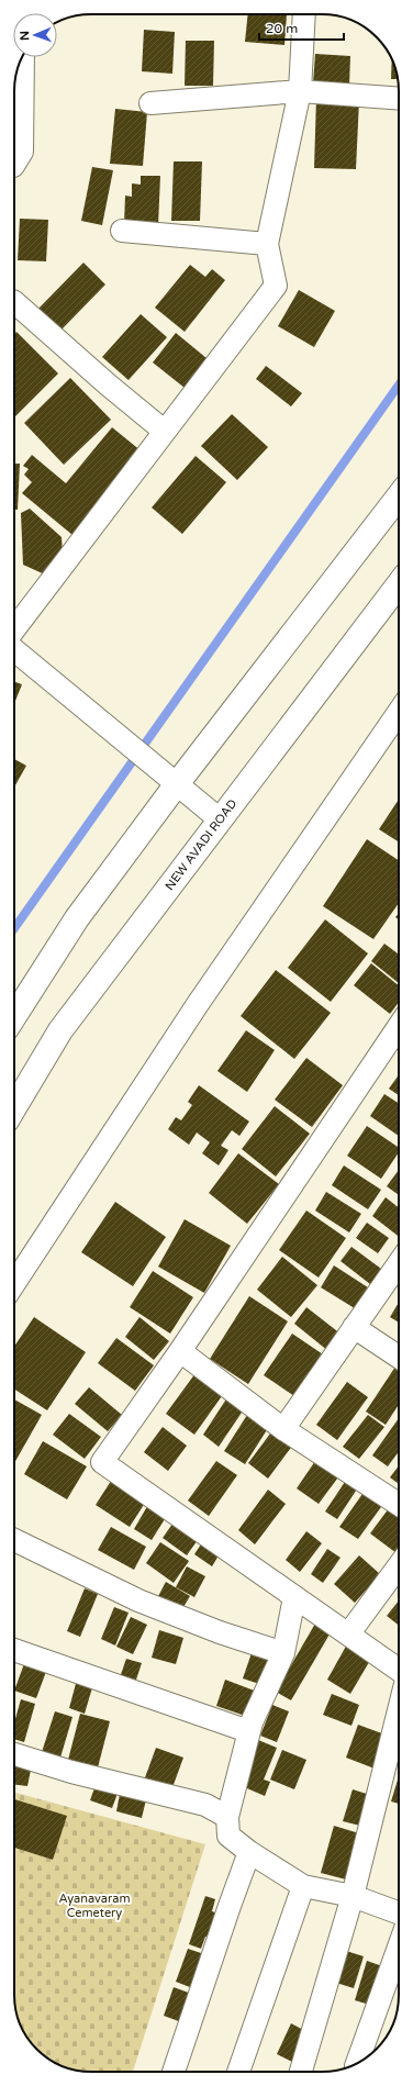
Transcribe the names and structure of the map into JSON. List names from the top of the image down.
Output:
{
  "streets": {
    "main road": ["NEW AVADI ROAD"]
  },
  "parks": ["Ayanavaram Cemetery"],
  "scale_bar": "20 m",
  "north": "left"
}
